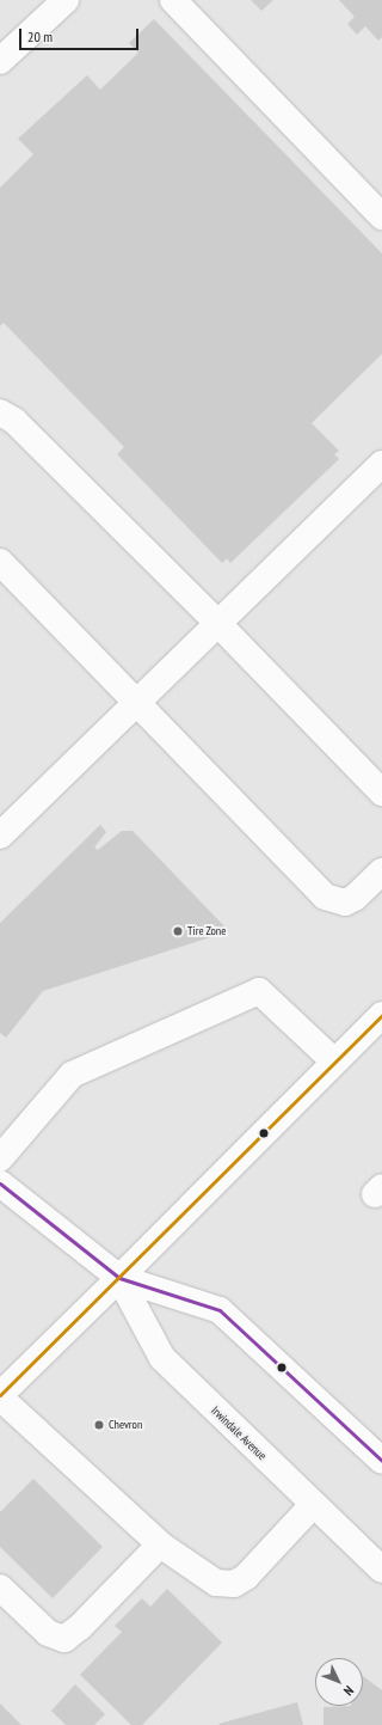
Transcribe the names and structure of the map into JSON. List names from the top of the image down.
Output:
{
  "streets": {
    "main road": ["Irwindale Avenue"]
  },
  "places": ["Tire Zone", "Chevron"],
  "scale_bar": "20 m",
  "north": "bottom right"
}
